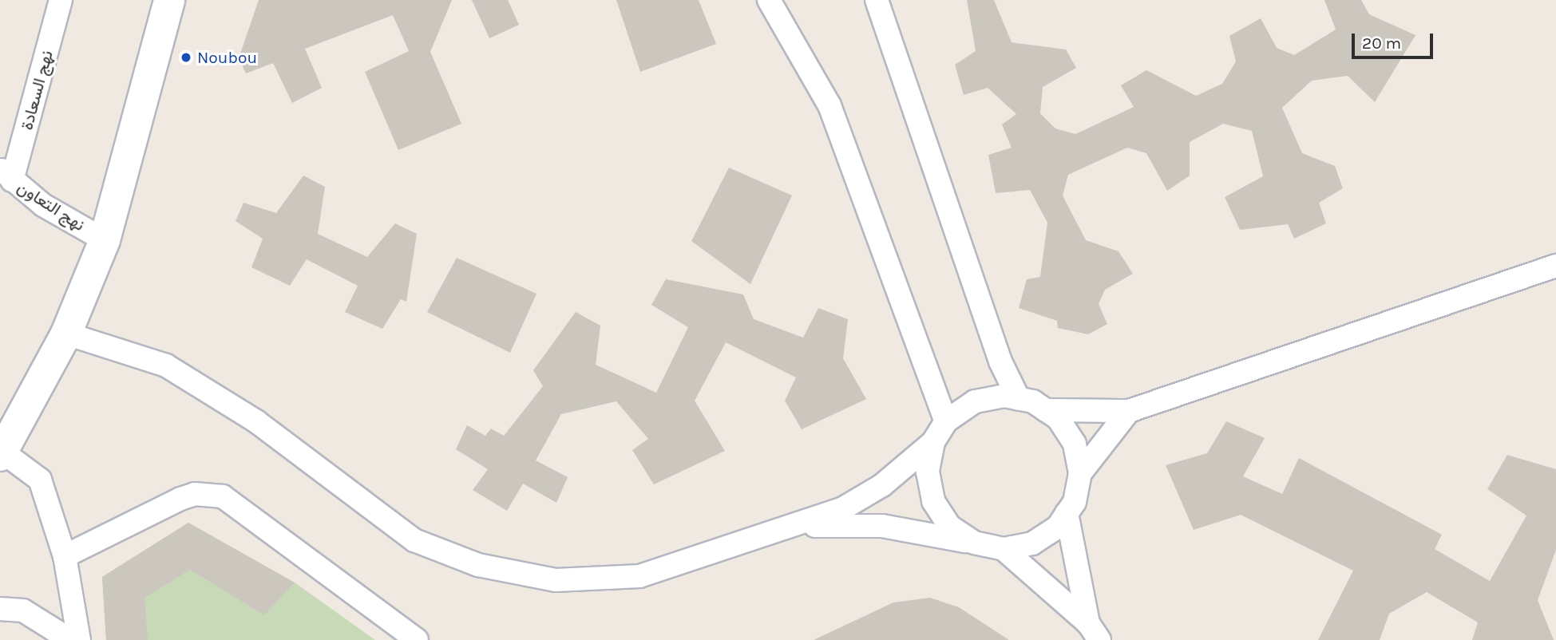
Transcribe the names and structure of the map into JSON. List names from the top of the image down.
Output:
{
  "streets": {
    "street": ["نهج السعادة", "نهج التعاون"]
  },
  "crossings": [
    ["نهج السعادة", "نهج التعاون"]
  ],
  "places": ["Noubou"],
  "scale_bar": "20 m"
}
